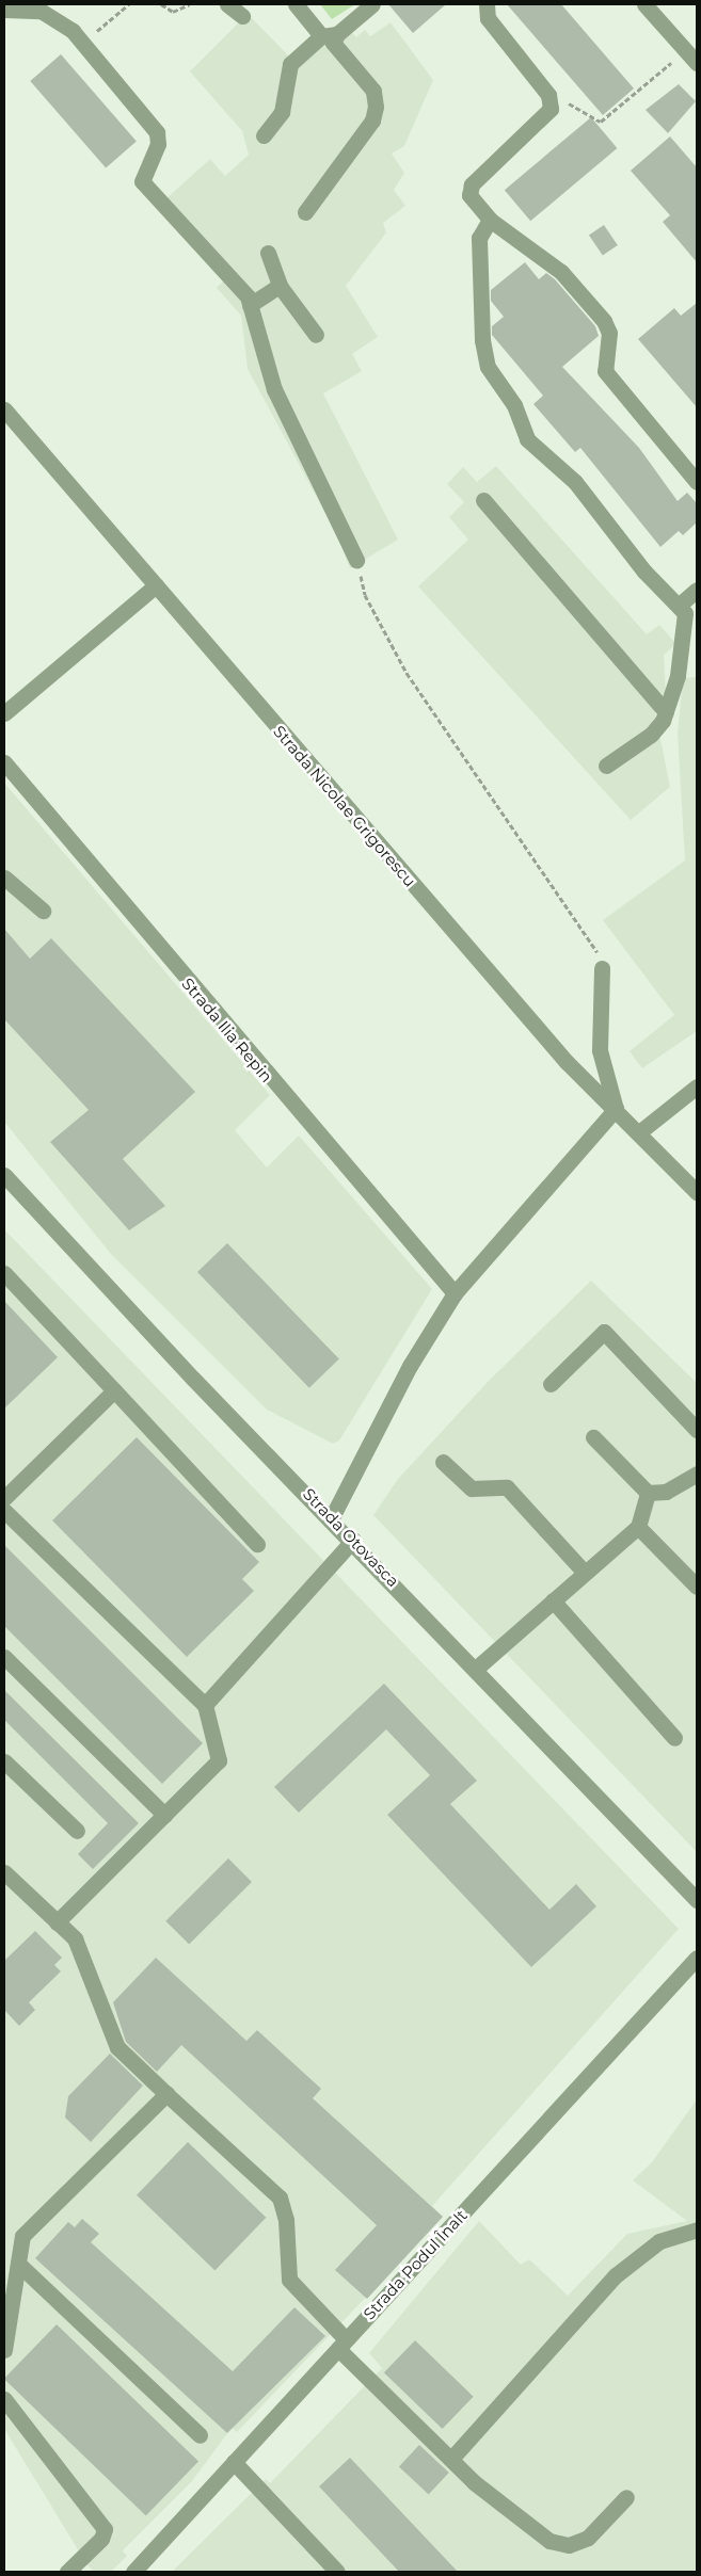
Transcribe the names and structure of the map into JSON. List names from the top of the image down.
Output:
{
  "streets": {
    "street": [
      "Strada Nicolae Grigorescu",
      "Strada Ilia Repin",
      "Strada Otovasca",
      "Strada Podul Înalt"
    ]
  }
}
